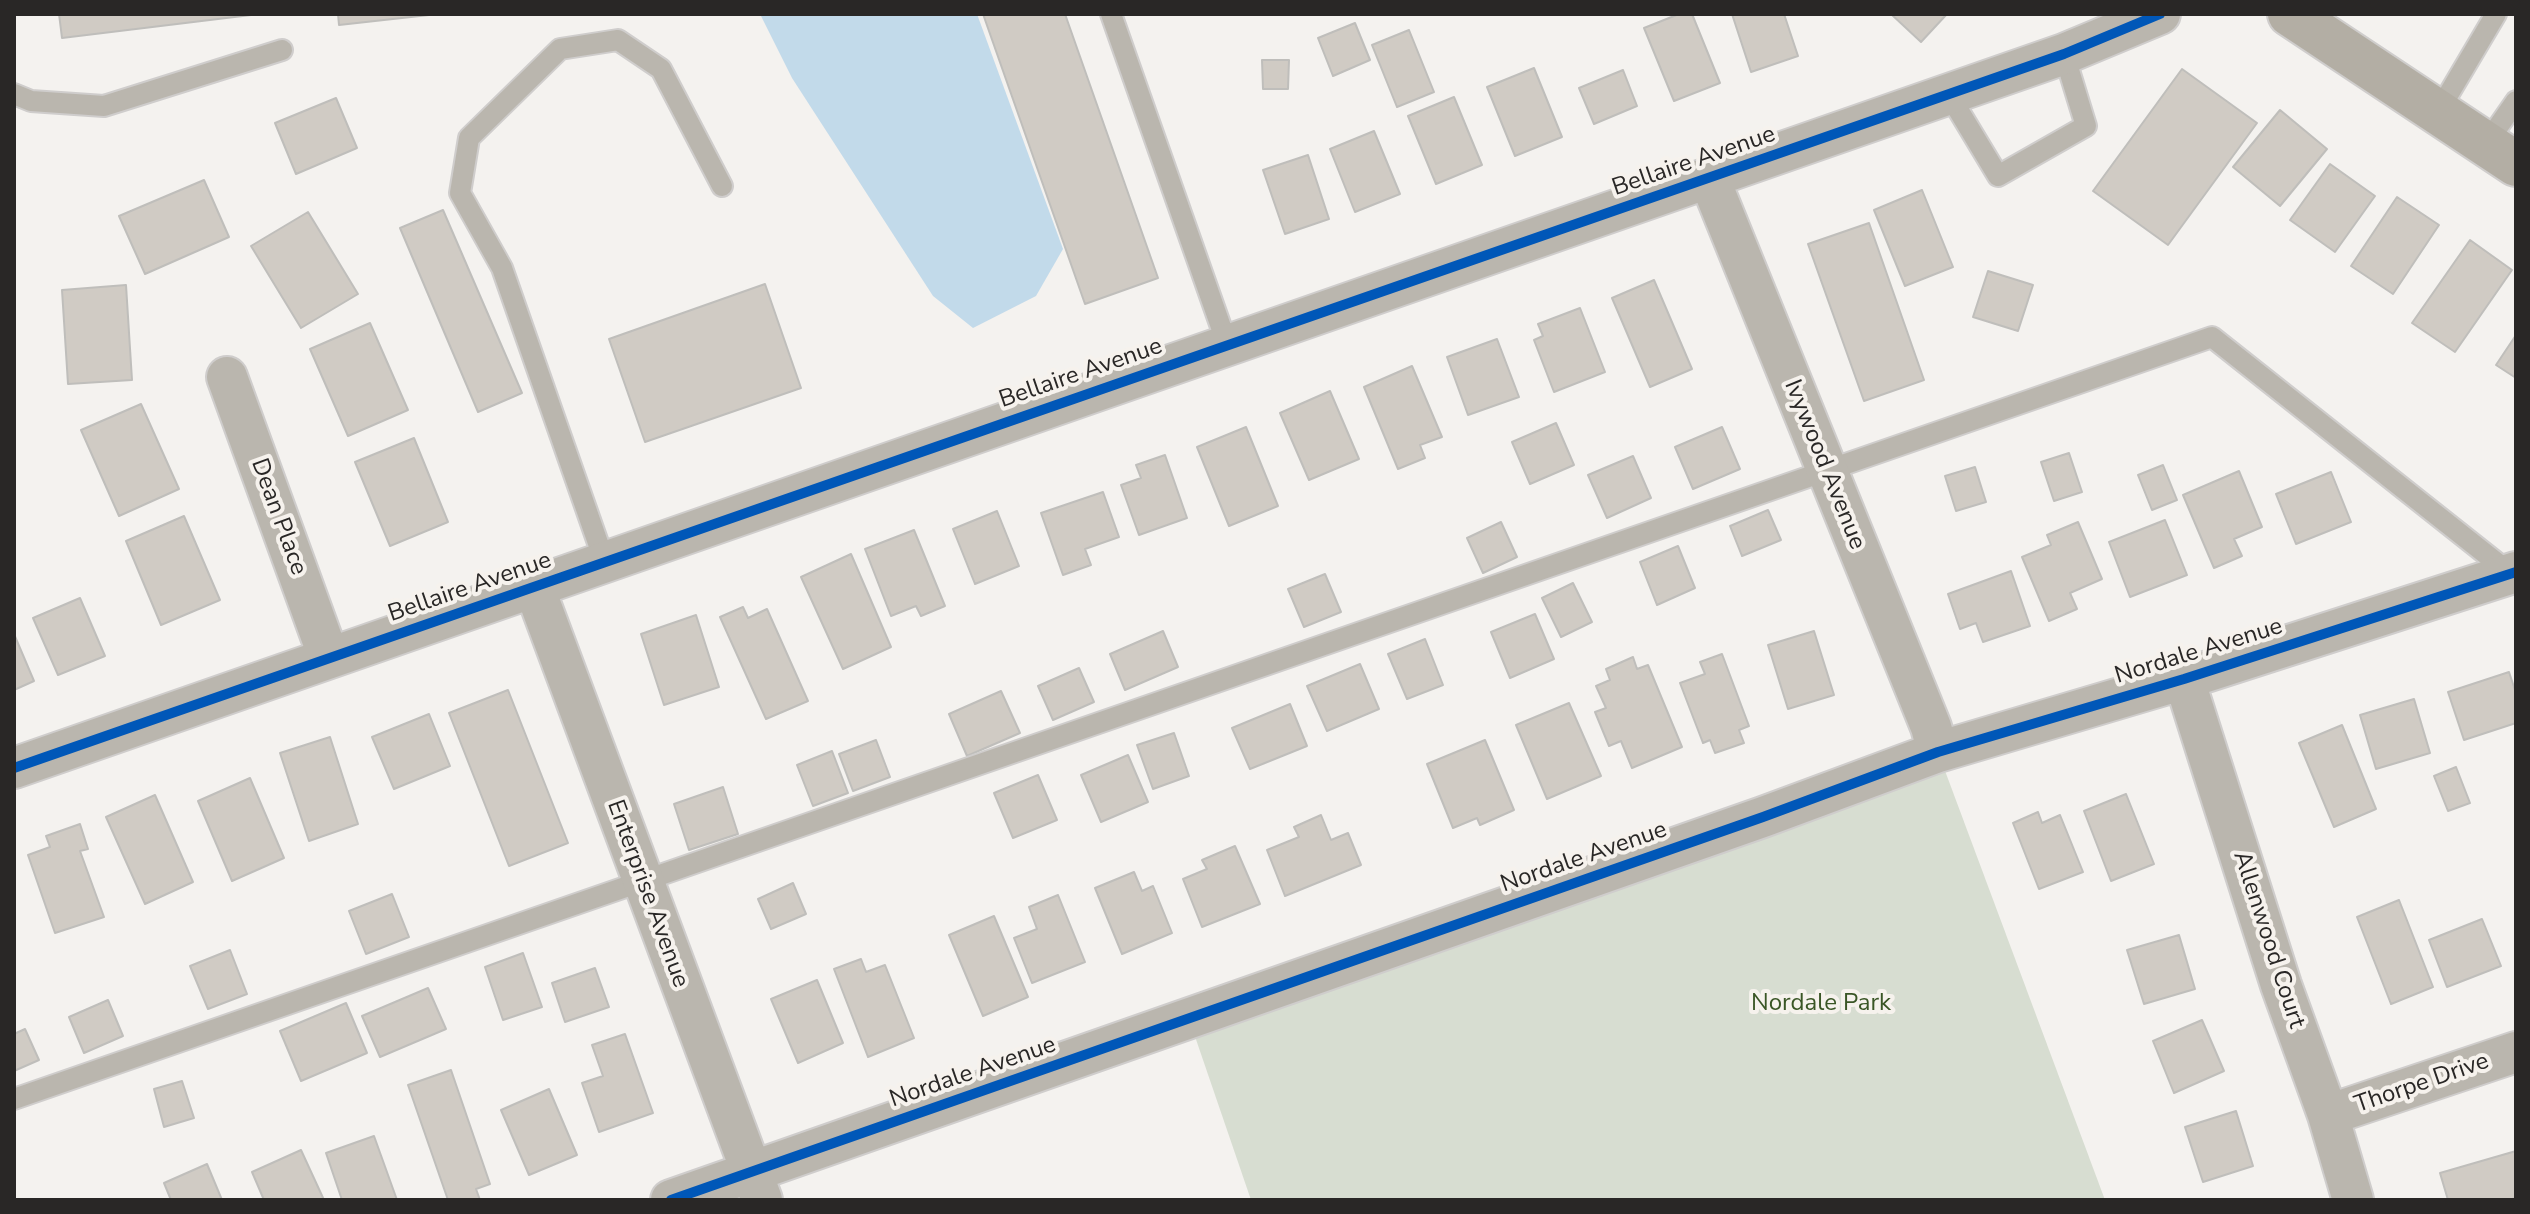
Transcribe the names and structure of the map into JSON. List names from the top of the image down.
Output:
{
  "streets": {
    "street": [
      "Bellaire Avenue",
      "Ivywood Avenue",
      "Dean Place",
      "Nordale Avenue",
      "Enterprise Avenue",
      "Allenwood Court",
      "Thorpe Drive"
    ]
  },
  "crossings": [
    ["Bellaire Avenue", "Ivywood Avenue"],
    ["Bellaire Avenue", "Dean Place"],
    ["Bellaire Avenue", "Enterprise Avenue"],
    ["Ivywood Avenue", "Nordale Avenue"],
    ["Nordale Avenue", "Enterprise Avenue"],
    ["Nordale Avenue", "Allenwood Court"],
    ["Allenwood Court", "Thorpe Drive"]
  ],
  "parks": ["Nordale Park"]
}
